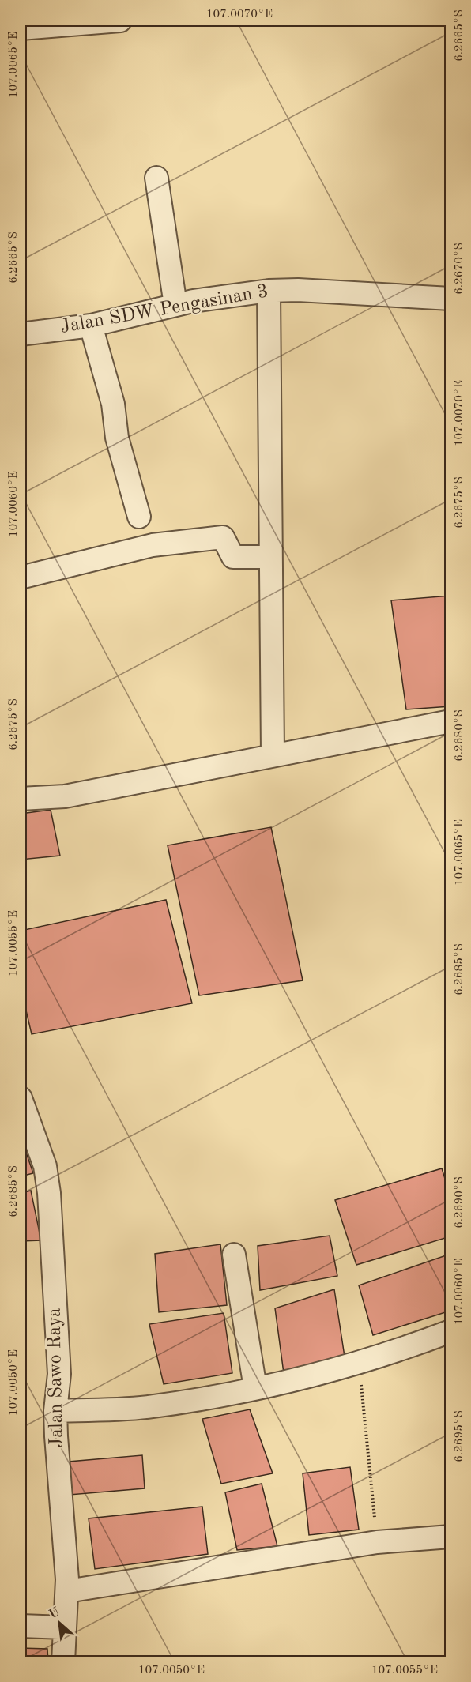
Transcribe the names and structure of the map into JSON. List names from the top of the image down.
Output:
{
  "streets": {
    "street": ["Jalan SDW Pengasinan 3", "Jalan Sawo Raya"]
  },
  "north": "top left",
  "coordinates": [
    "107.0070°E",
    "6.2665°S",
    "107.0065°E",
    "6.2670°S",
    "6.2675°S",
    "107.0060°E",
    "6.2680°S",
    "107.0055°E",
    "6.2685°S",
    "6.2690°S",
    "107.0050°E",
    "6.2695°S"
  ]
}
